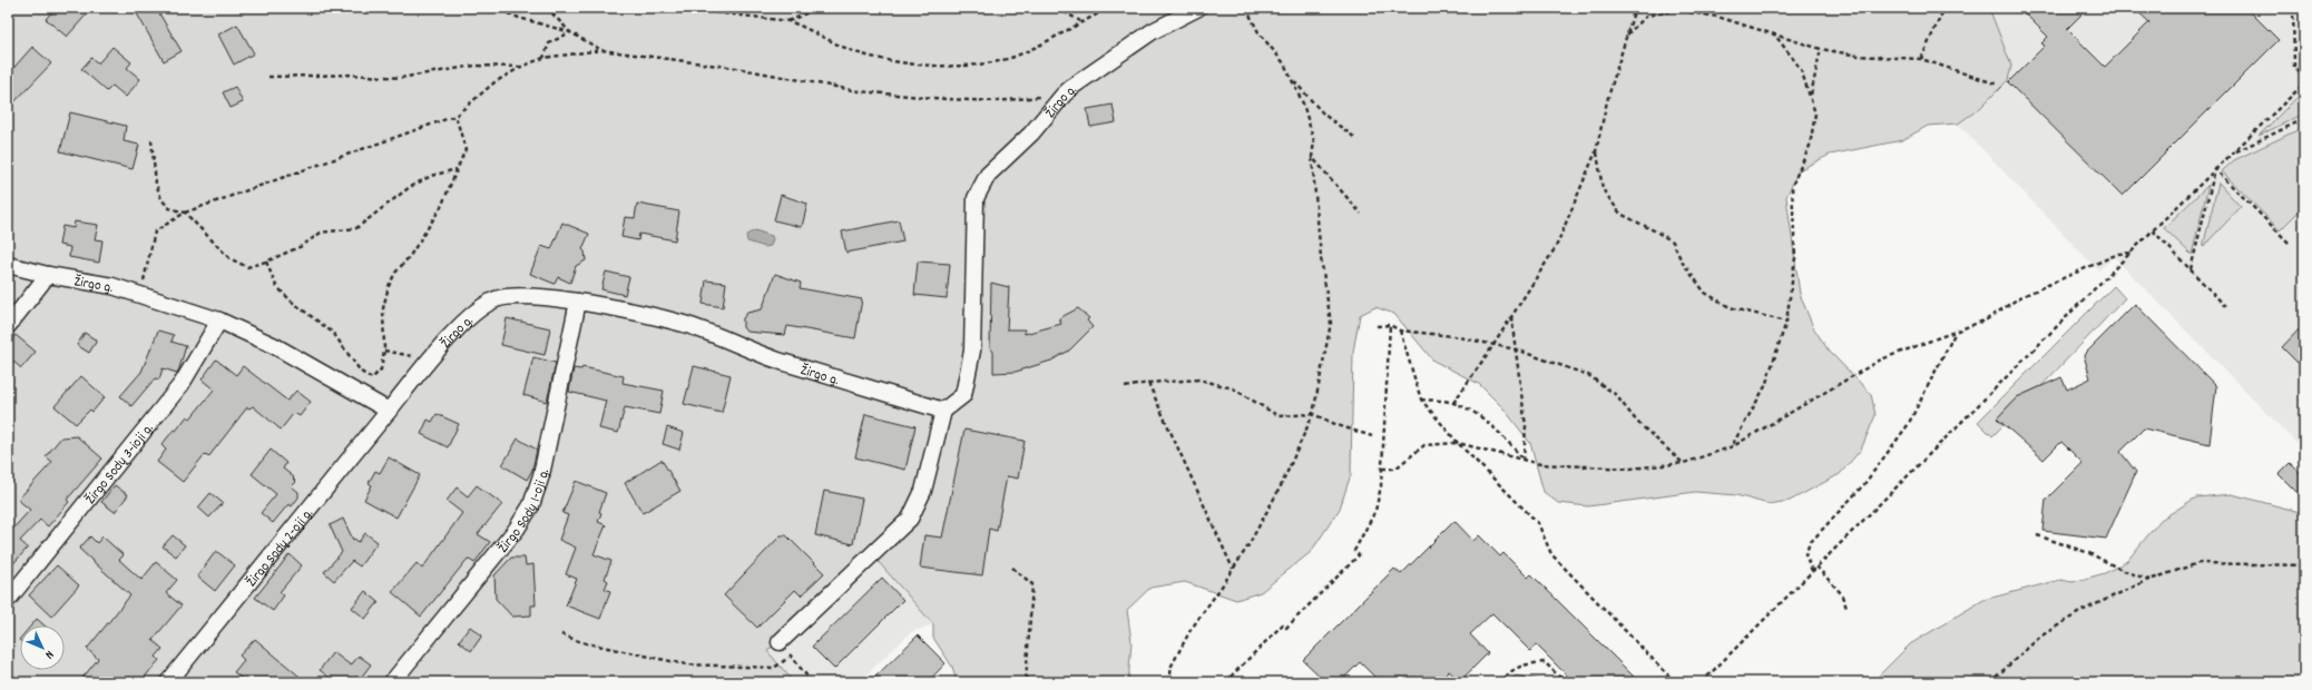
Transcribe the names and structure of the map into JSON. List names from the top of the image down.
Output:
{
  "streets": {
    "street": [
      "Žirgo g.",
      "Žirgo Sodų 3-ioji g.",
      "Žirgo Sodų 1-oji g.",
      "Žirgo Sodų 2-oji g."
    ]
  },
  "crossings": [
    ["Žirgo g.", "Žirgo Sodų 3-ioji g."],
    ["Žirgo g.", "Žirgo Sodų 1-oji g."],
    ["Žirgo g.", "Žirgo Sodų 2-oji g."]
  ],
  "north": "bottom right"
}
